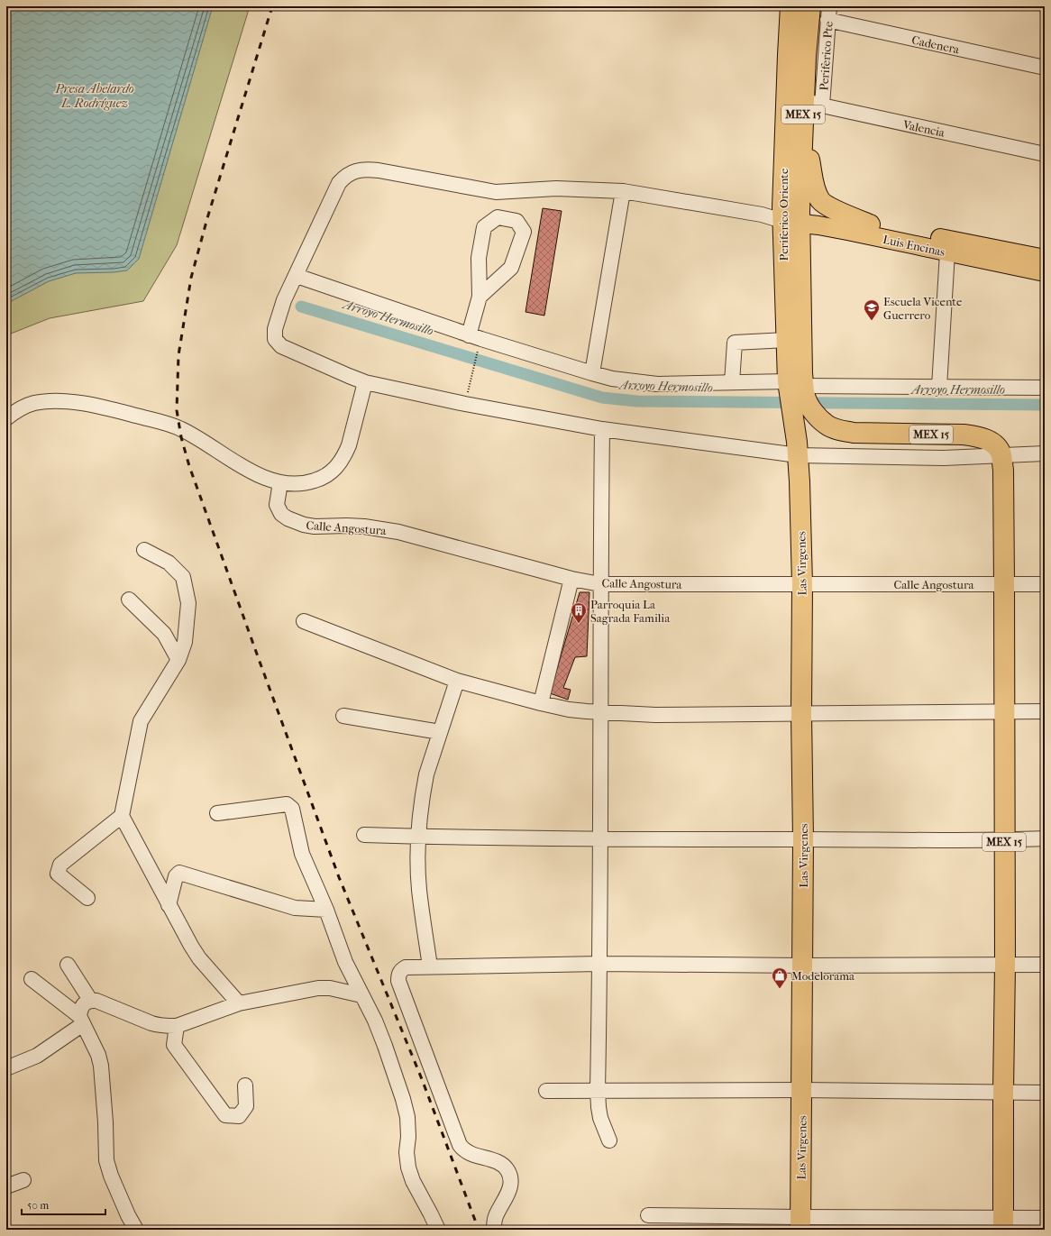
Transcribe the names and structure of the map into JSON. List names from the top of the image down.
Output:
{
  "streets": {
    "highway": ["MEX 15", "Periferico Oriente", "Las Virgenes"],
    "main road": ["Luis Encinas"],
    "street": [
      "Cadenera",
      "Periferico Pte",
      "Valencia",
      "Calle Angostura"
    ]
  },
  "crossings": [
    ["Cadenera", "Periferico Pte"],
    ["Periferico Pte", "Valencia"],
    ["MEX 15", "Periferico Oriente"],
    ["MEX 15", "Calle Angostura"],
    ["MEX 15", "Las Virgenes"],
    ["Valencia", "Periferico Oriente"],
    ["Periferico Oriente", "Luis Encinas"],
    ["Calle Angostura", "Las Virgenes"]
  ],
  "water": ["Presa Abelardo L. Rodríguez", "Arroyo Hermosillo"],
  "places": {
    "school or university": ["Escuela Vicente Guerrero"],
    "building": ["Parroquia La Sagrada Familia"],
    "shop": ["Modelorama"]
  },
  "scale_bar": "50 m"
}
